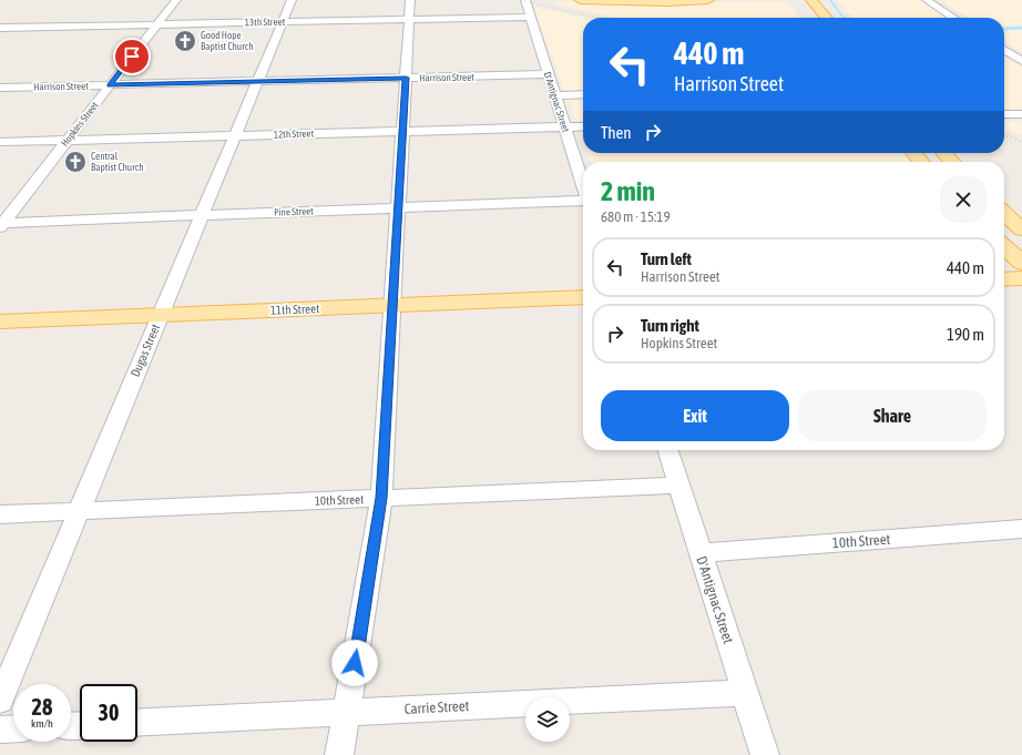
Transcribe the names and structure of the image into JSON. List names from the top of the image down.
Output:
{
  "streets": {
    "main road": ["11th Street"],
    "street": [
      "13th Street",
      "Harrison Street",
      "D'Antignac Street",
      "Hopkins Street",
      "12th Street",
      "Pine Street",
      "Dugas Street",
      "10th Street",
      "Carrie Street"
    ]
  },
  "crossings": [
    ["13th Street", "D'Antignac Street"],
    ["13th Street", "Hopkins Street"],
    ["13th Street", "Dugas Street"],
    ["Harrison Street", "D'Antignac Street"],
    ["Harrison Street", "Hopkins Street"],
    ["Harrison Street", "Dugas Street"],
    ["D'Antignac Street", "12th Street"],
    ["D'Antignac Street", "10th Street"],
    ["D'Antignac Street", "Carrie Street"],
    ["Hopkins Street", "12th Street"],
    ["Hopkins Street", "Pine Street"],
    ["12th Street", "Dugas Street"],
    ["Pine Street", "Dugas Street"],
    ["11th Street", "Dugas Street"],
    ["Dugas Street", "10th Street"]
  ],
  "places": {
    "church": ["Good Hope Baptist Church", "Central Baptist Church"]
  },
  "page": {
    "turn": ["440 m", "Harrison Street"],
    "then": "Then",
    "heading": ["2 min", "680 m · 15:19"],
    "list": [
      {
        "name": "Turn left",
        "note": "Harrison Street",
        "value": "440 m"
      },
      {
        "name": "Turn right",
        "note": "Hopkins Street",
        "value": "190 m"
      }
    ],
    "buttons": ["Exit", "Share"],
    "speed": "28 km/h",
    "limit": "30"
  }
}
